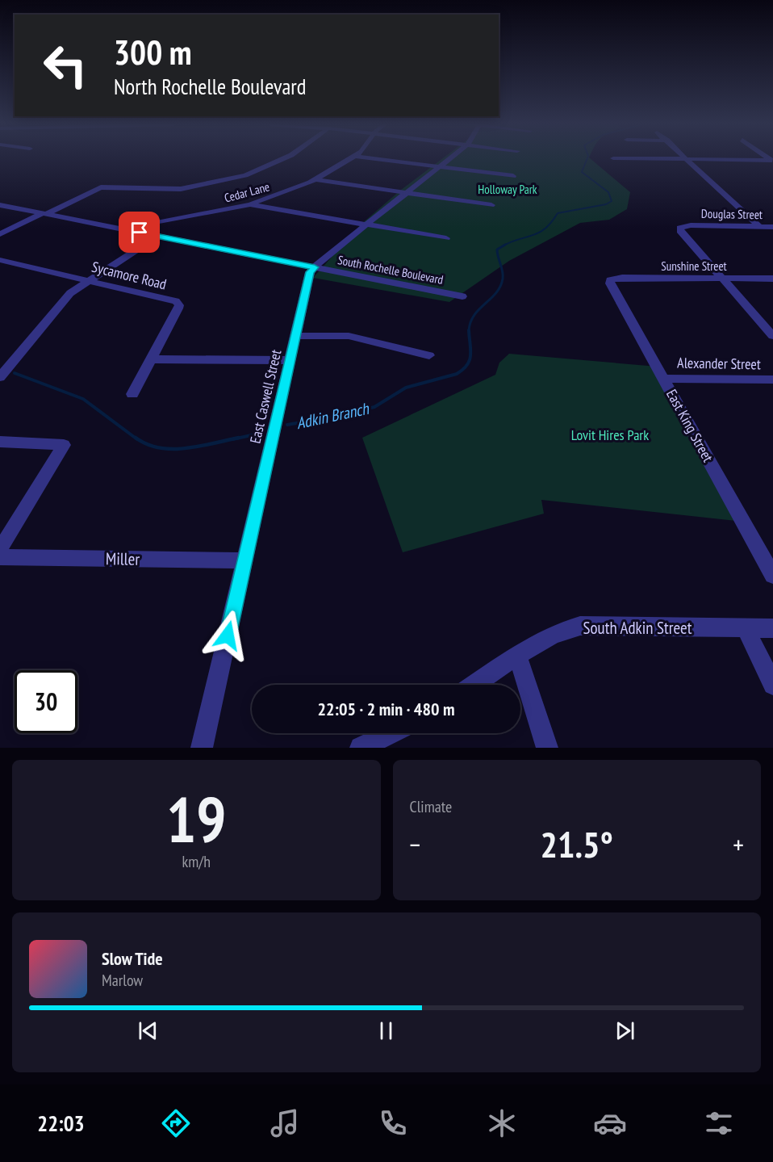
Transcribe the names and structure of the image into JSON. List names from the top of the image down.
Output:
{
  "streets": {
    "street": [
      "Cedar Lane",
      "Douglas Street",
      "Sunshine Street",
      "South Rochelle Boulevard",
      "Sycamore Road",
      "Alexander Street",
      "East Caswell Street",
      "East King Street",
      "Miller",
      "South Adkin Street"
    ]
  },
  "crossings": [
    ["Cedar Lane", "South Rochelle Boulevard"],
    ["Douglas Street", "Sunshine Street"],
    ["Sunshine Street", "East King Street"],
    ["South Rochelle Boulevard", "East Caswell Street"],
    ["Alexander Street", "East King Street"],
    ["East Caswell Street", "Miller"]
  ],
  "water": ["Adkin Branch"],
  "parks": ["Holloway Park", "Lovit Hires Park"],
  "page": {
    "turn": ["300 m", "North Rochelle Boulevard"],
    "limit": "30",
    "trip": "22:05 · 2 min · 480 m",
    "tile": [
      ["19", "km/h"],
      "Climate"
    ],
    "heat": ["−", "21.5°", "+"],
    "song": ["Slow Tide", "Marlow"],
    "tabs": "22:03"
  }
}
